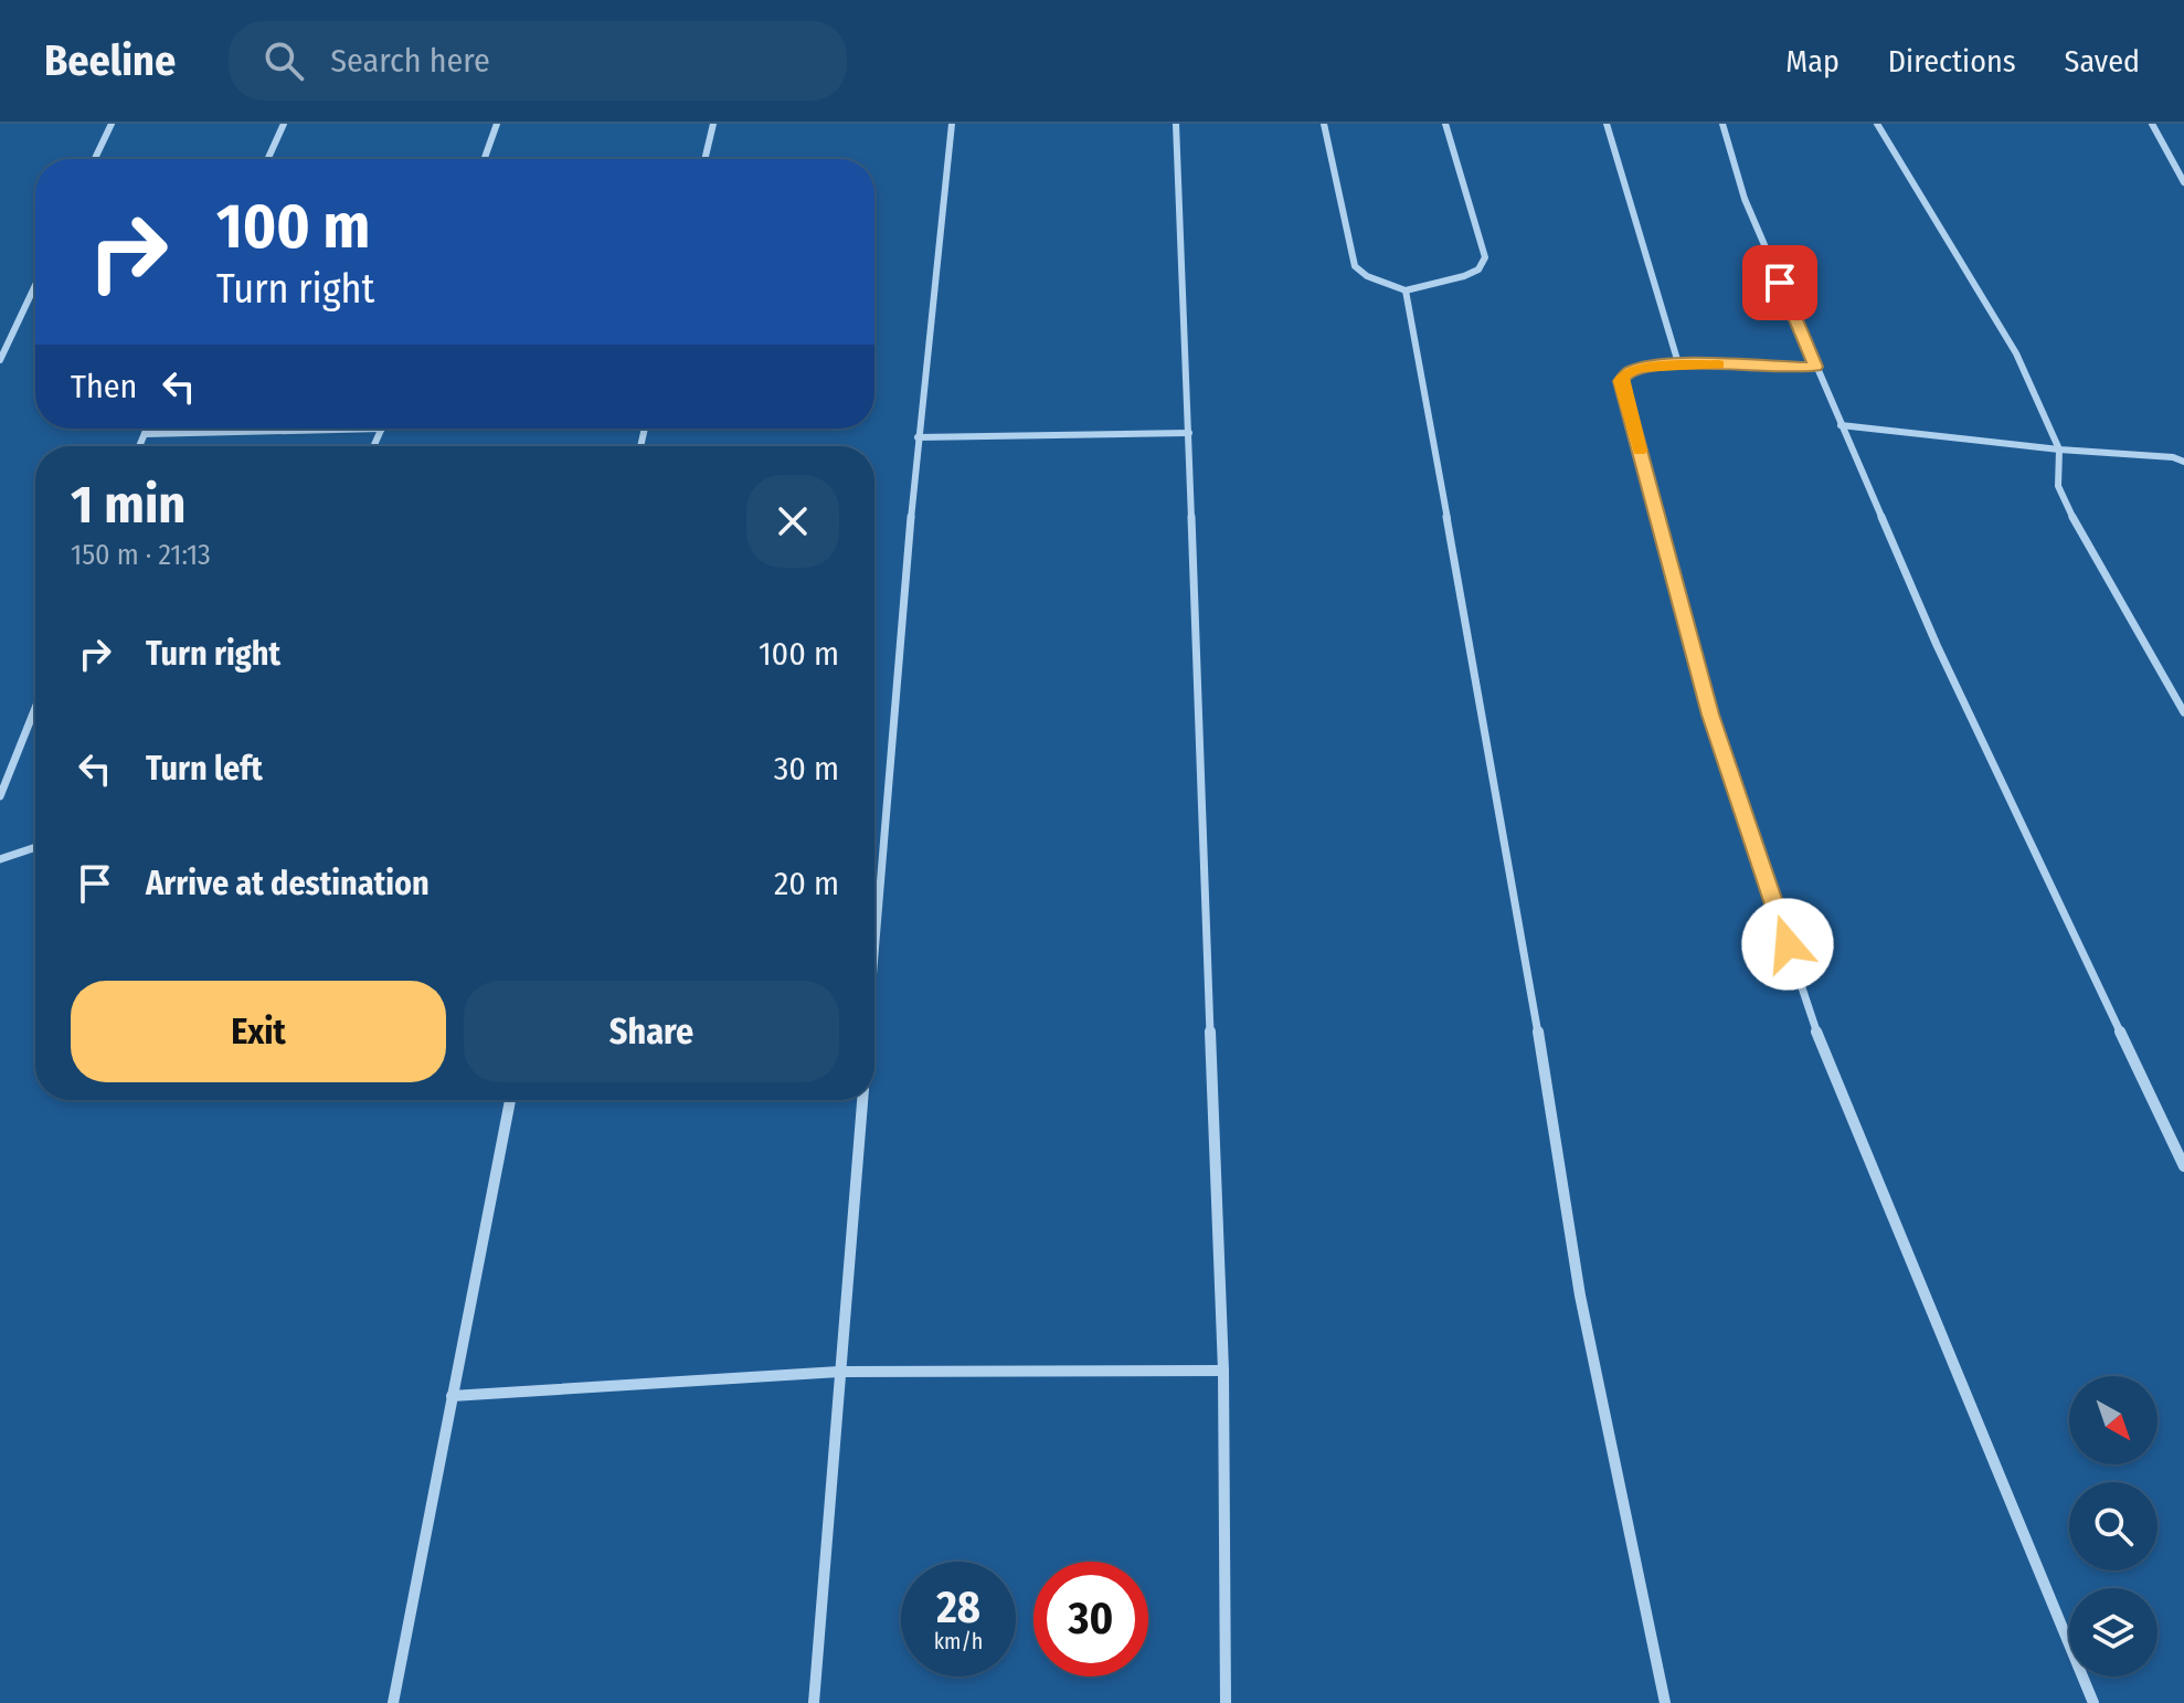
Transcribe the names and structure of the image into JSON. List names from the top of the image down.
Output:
{
  "north": "bottom right",
  "page": {
    "header": "Beeline",
    "search": "Search here",
    "nav": ["Map", "Directions", "Saved"],
    "turn": ["100 m", "Turn right"],
    "then": "Then",
    "heading": ["1 min", "150 m · 21:13"],
    "list": [
      {
        "name": "Turn right",
        "value": "100 m"
      },
      {
        "name": "Turn left",
        "value": "30 m"
      },
      {
        "name": "Arrive at destination",
        "value": "20 m"
      }
    ],
    "buttons": ["Exit", "Share"],
    "speed": "28 km/h",
    "limit": "30"
  }
}
